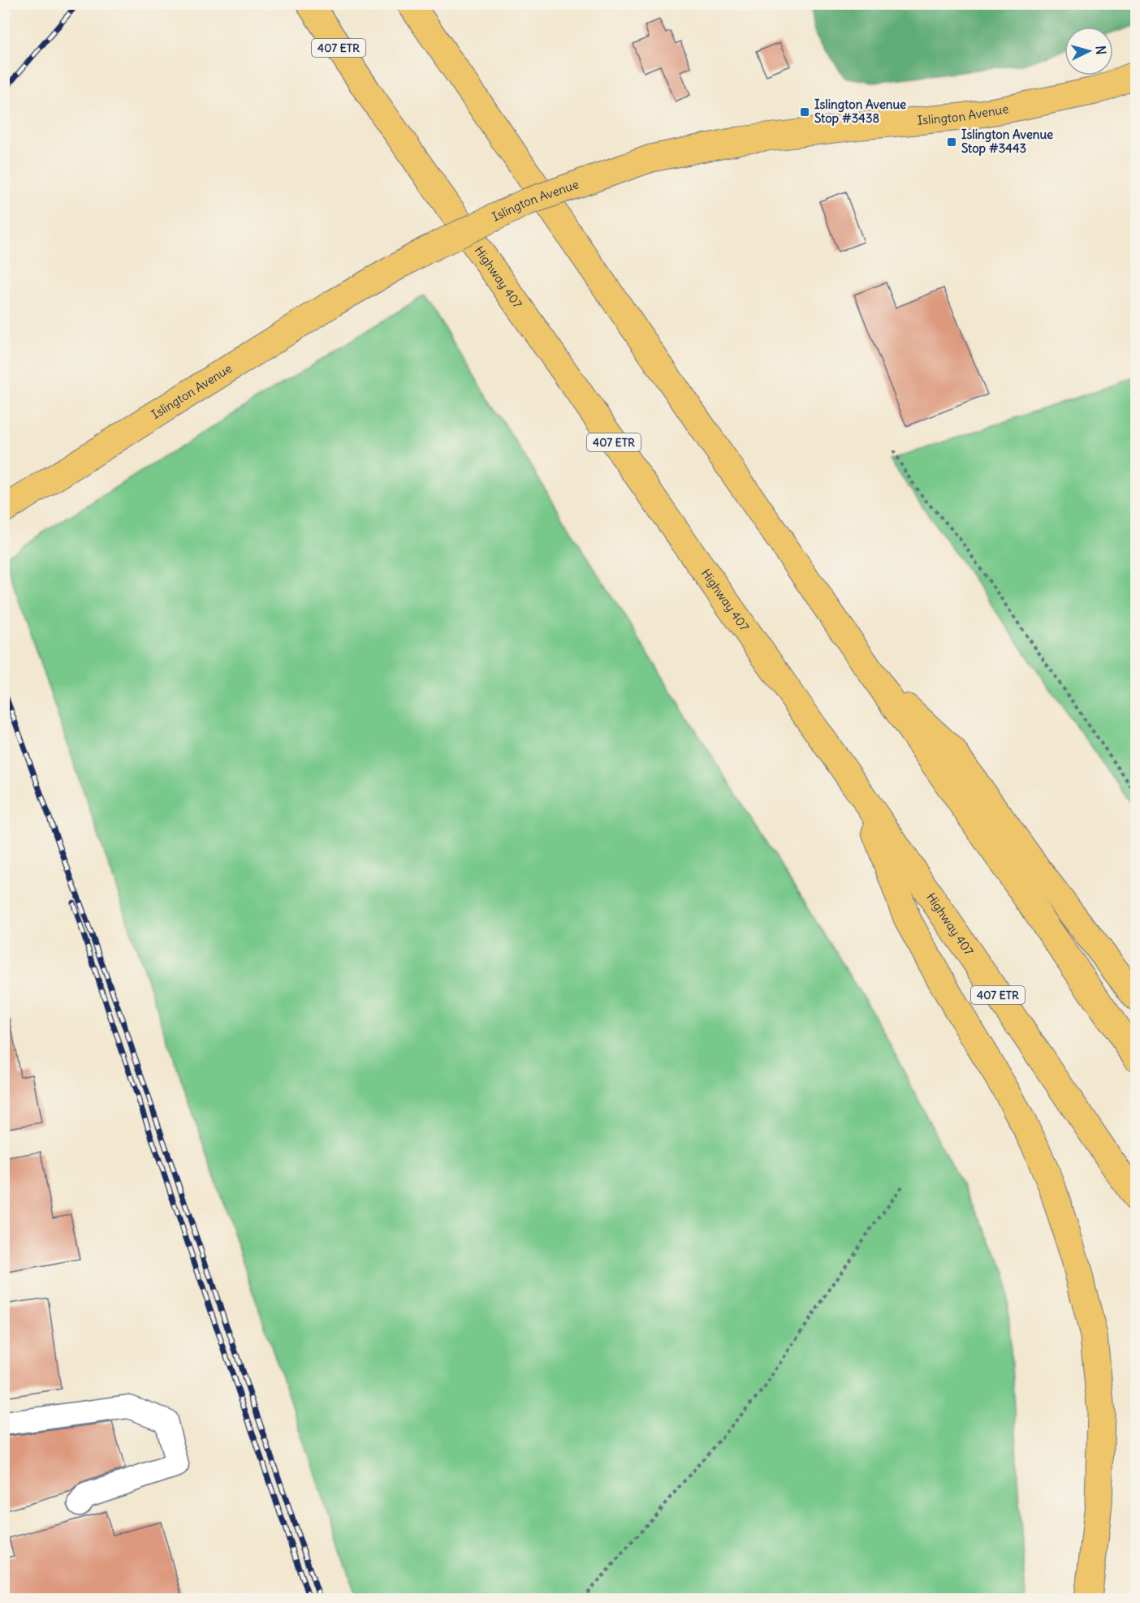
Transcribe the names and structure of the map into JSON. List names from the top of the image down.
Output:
{
  "streets": {
    "main road": ["407 ETR", "Islington Avenue", "Highway 407"]
  },
  "places": {
    "transit": ["Islington Avenue Stop #3438", "Islington Avenue Stop #3443"]
  },
  "north": "right"
}
